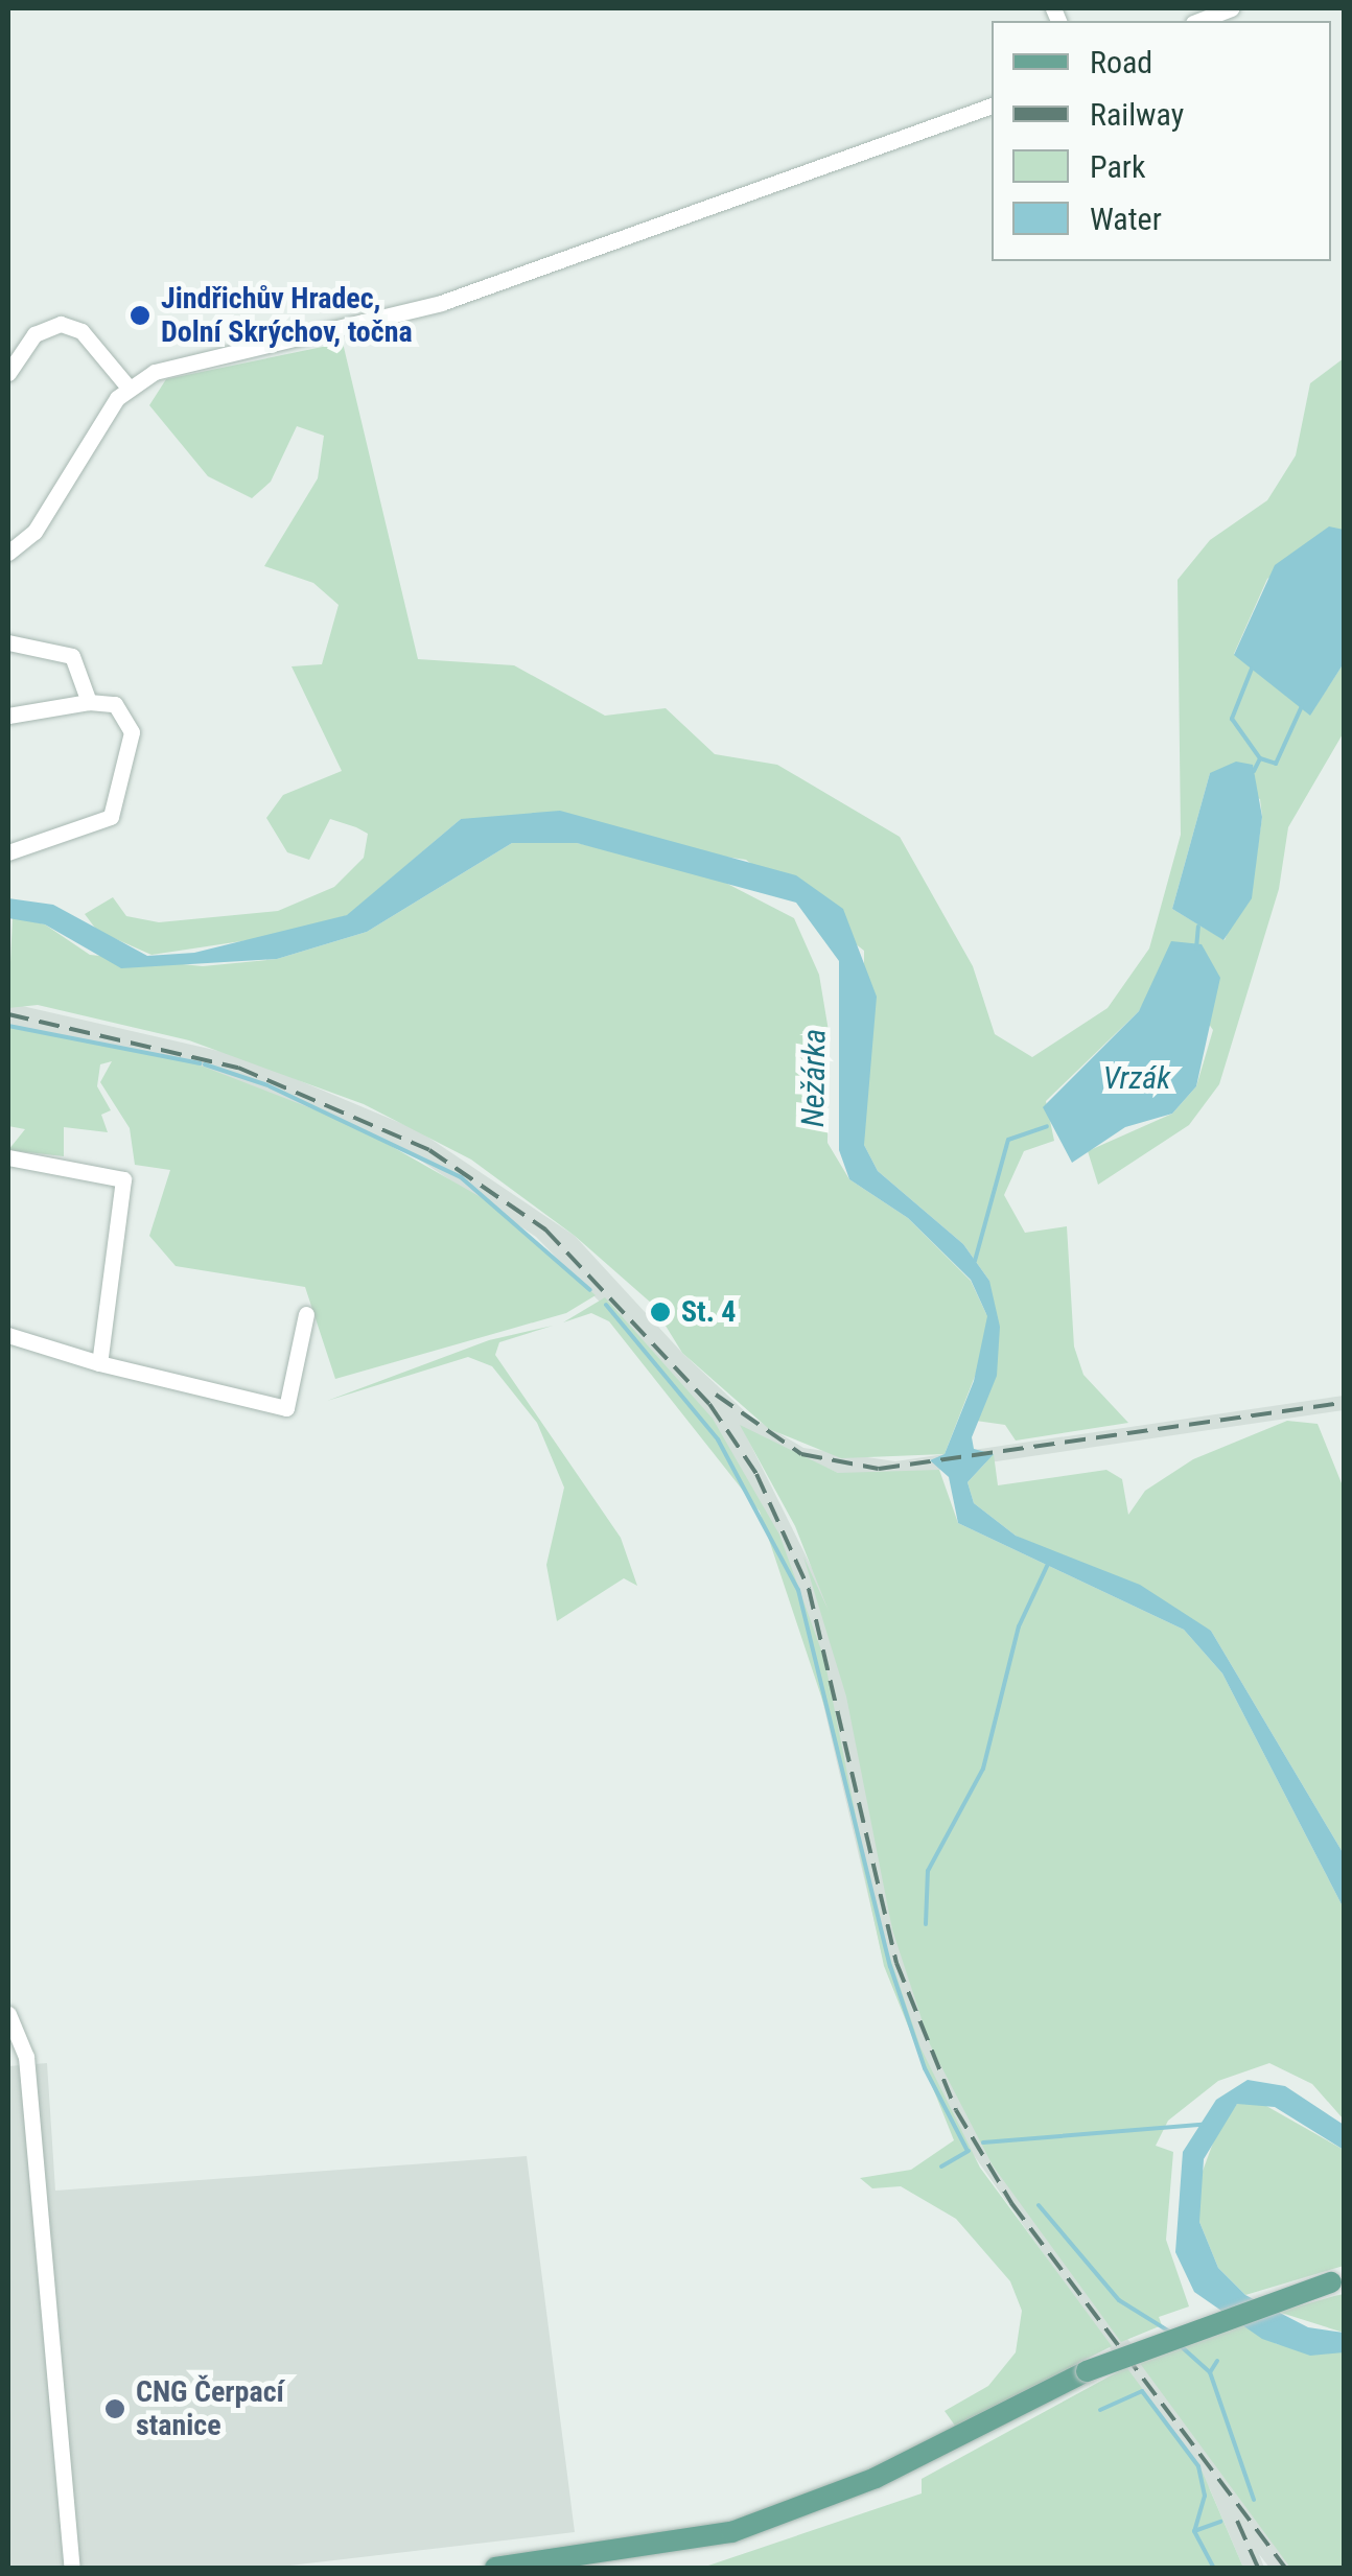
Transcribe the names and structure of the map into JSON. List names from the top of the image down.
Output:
{
  "water": ["Nežárka", "Vrzák"],
  "places": ["Jindřichův Hradec, Dolní Skrýchov, točna", "St. 4", "CNG Čerpací stanice"],
  "legend": [
    "Road",
    "Railway",
    "Park",
    "Water"
  ]
}
